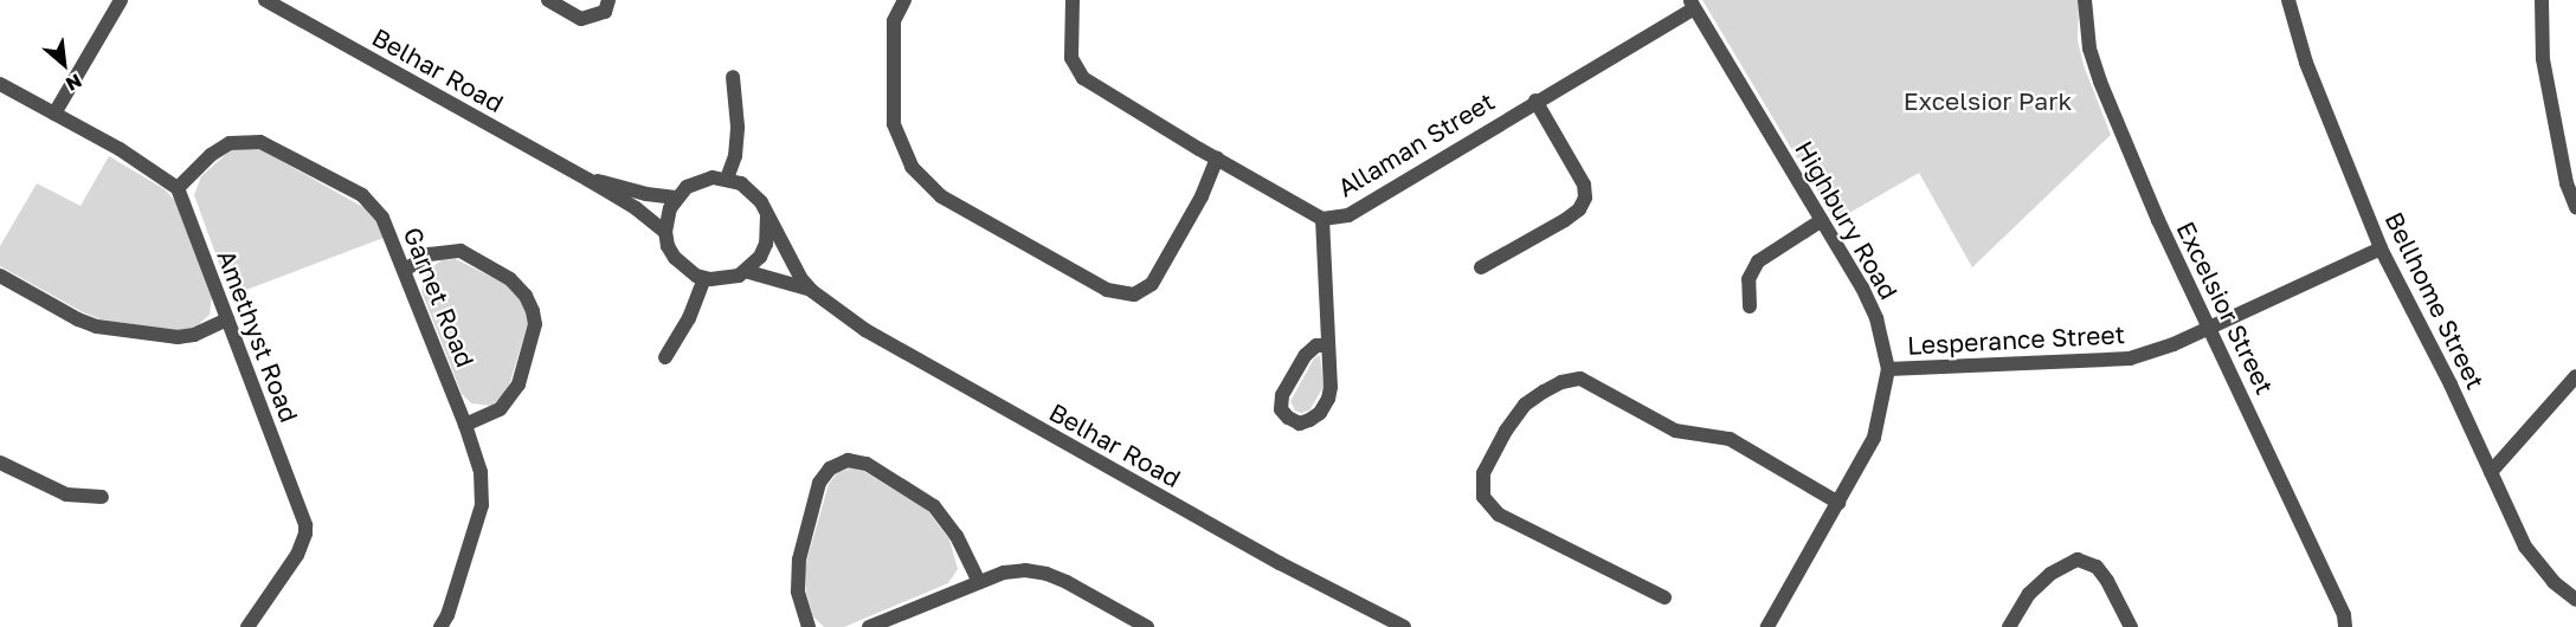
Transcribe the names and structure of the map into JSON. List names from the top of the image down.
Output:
{
  "streets": {
    "street": [
      "Belhar Road",
      "Allaman Street",
      "Highbury Road",
      "Garnet Road",
      "Bellhome Street",
      "Excelsior Street",
      "Amethyst Road",
      "Lesperance Street"
    ]
  },
  "crossings": [
    ["Allaman Street", "Highbury Road"],
    ["Highbury Road", "Lesperance Street"],
    ["Garnet Road", "Amethyst Road"],
    ["Bellhome Street", "Lesperance Street"],
    ["Excelsior Street", "Lesperance Street"]
  ],
  "parks": ["Excelsior Park"],
  "north": "bottom right"
}
